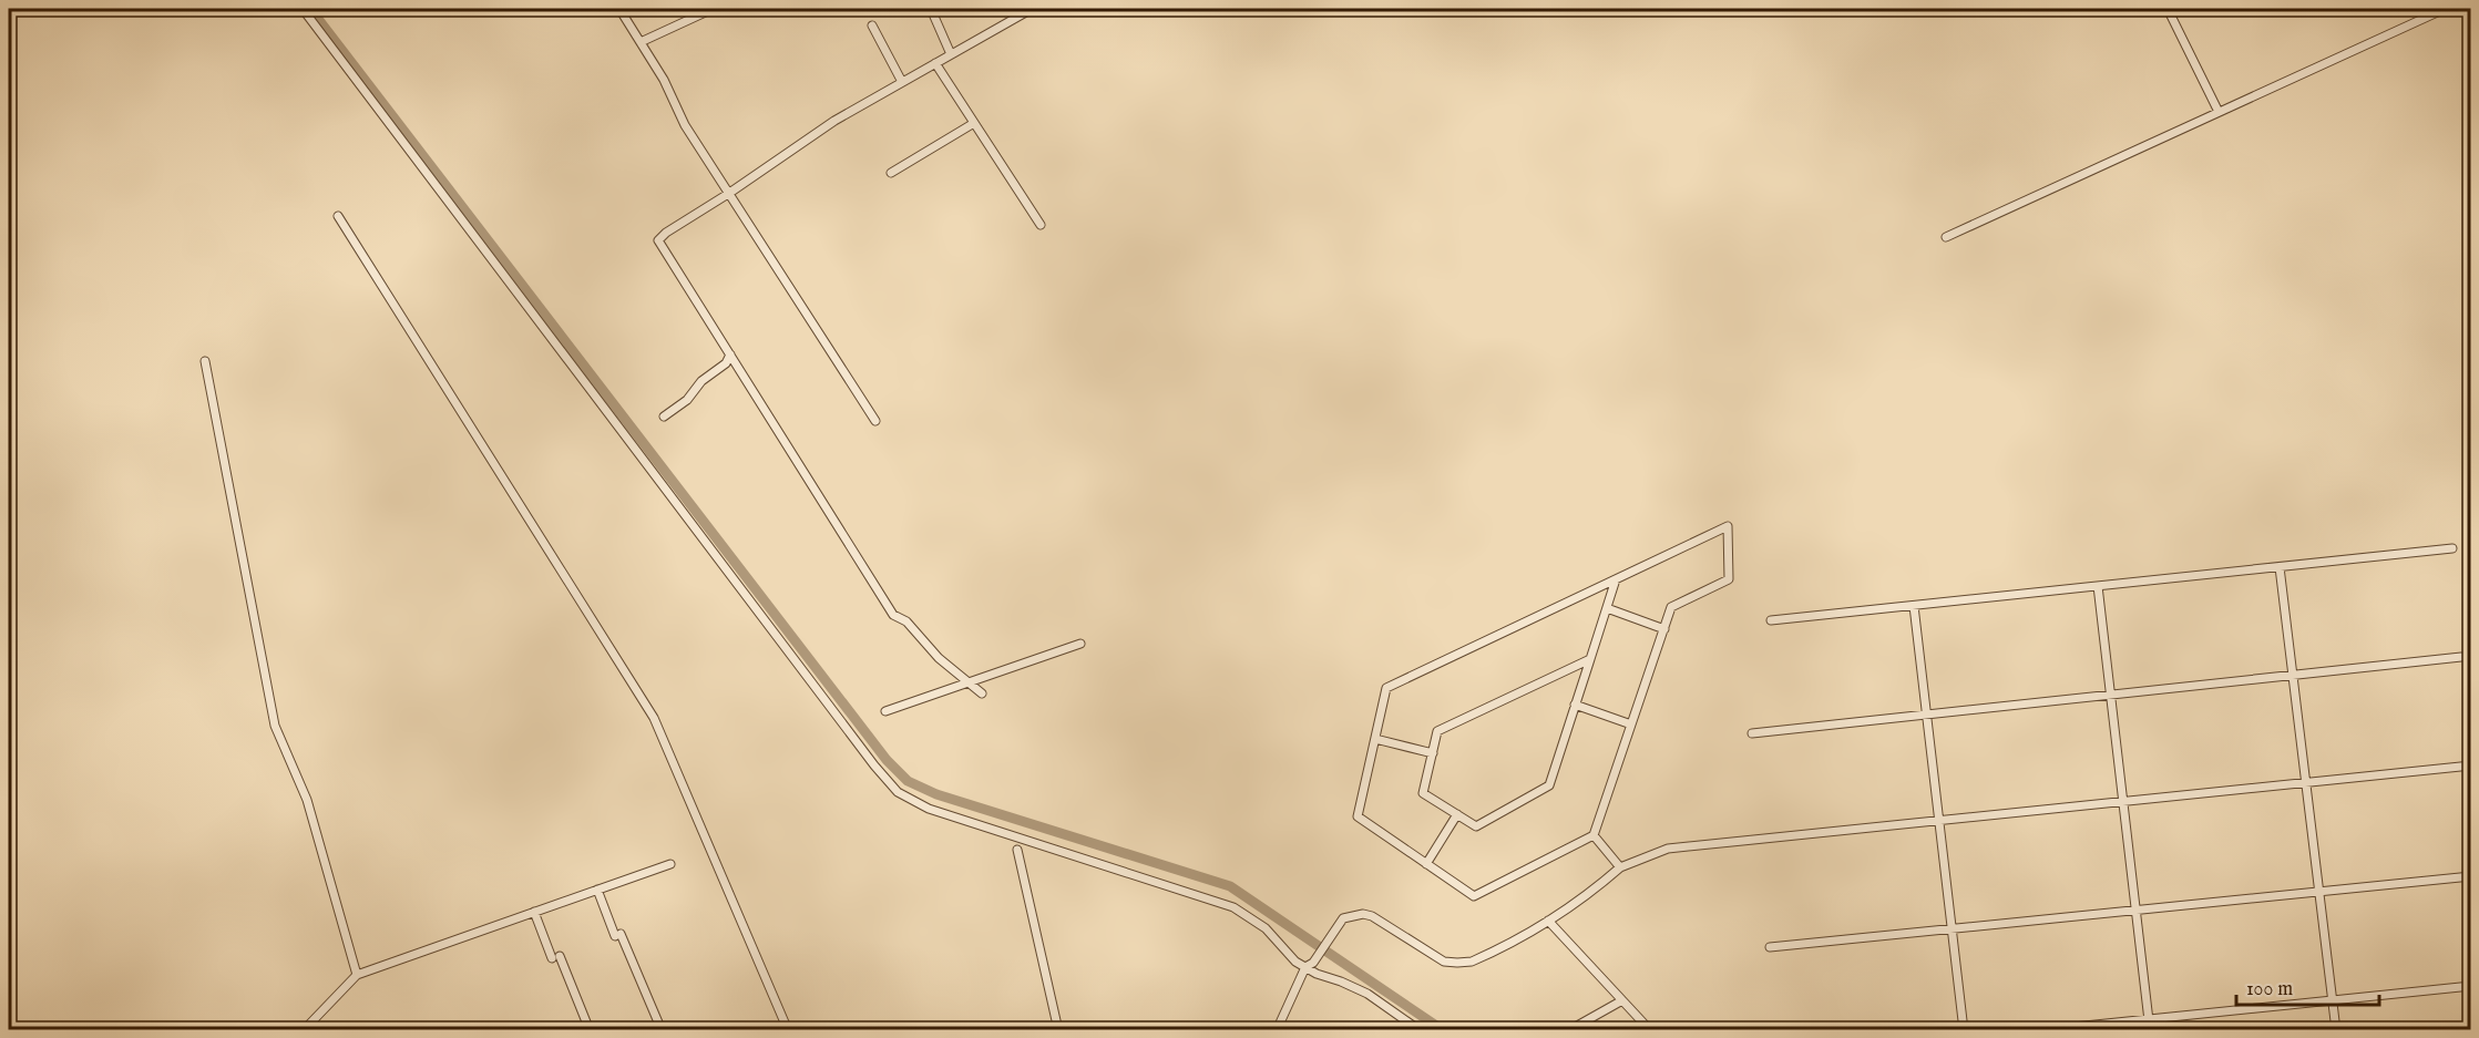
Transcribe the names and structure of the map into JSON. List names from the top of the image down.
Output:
{
  "scale_bar": "100 m"
}
